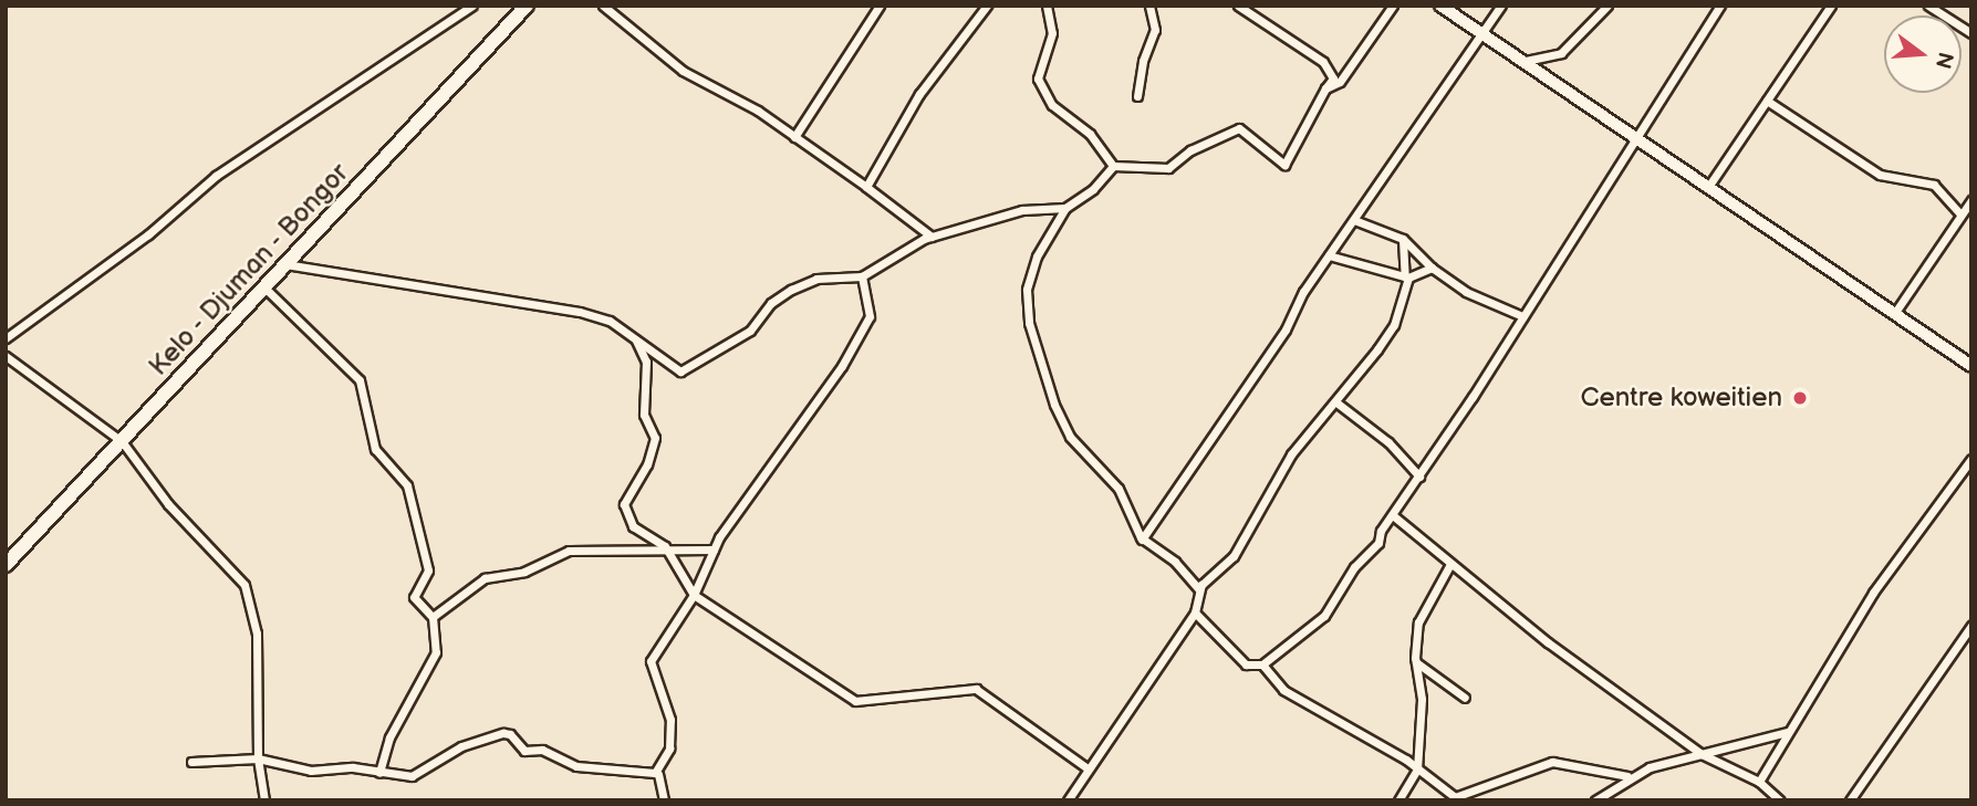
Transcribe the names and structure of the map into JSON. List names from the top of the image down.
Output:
{
  "streets": {
    "highway": ["Kelo - Djuman - Bongor"]
  },
  "places": ["Centre koweitien"],
  "north": "right"
}
